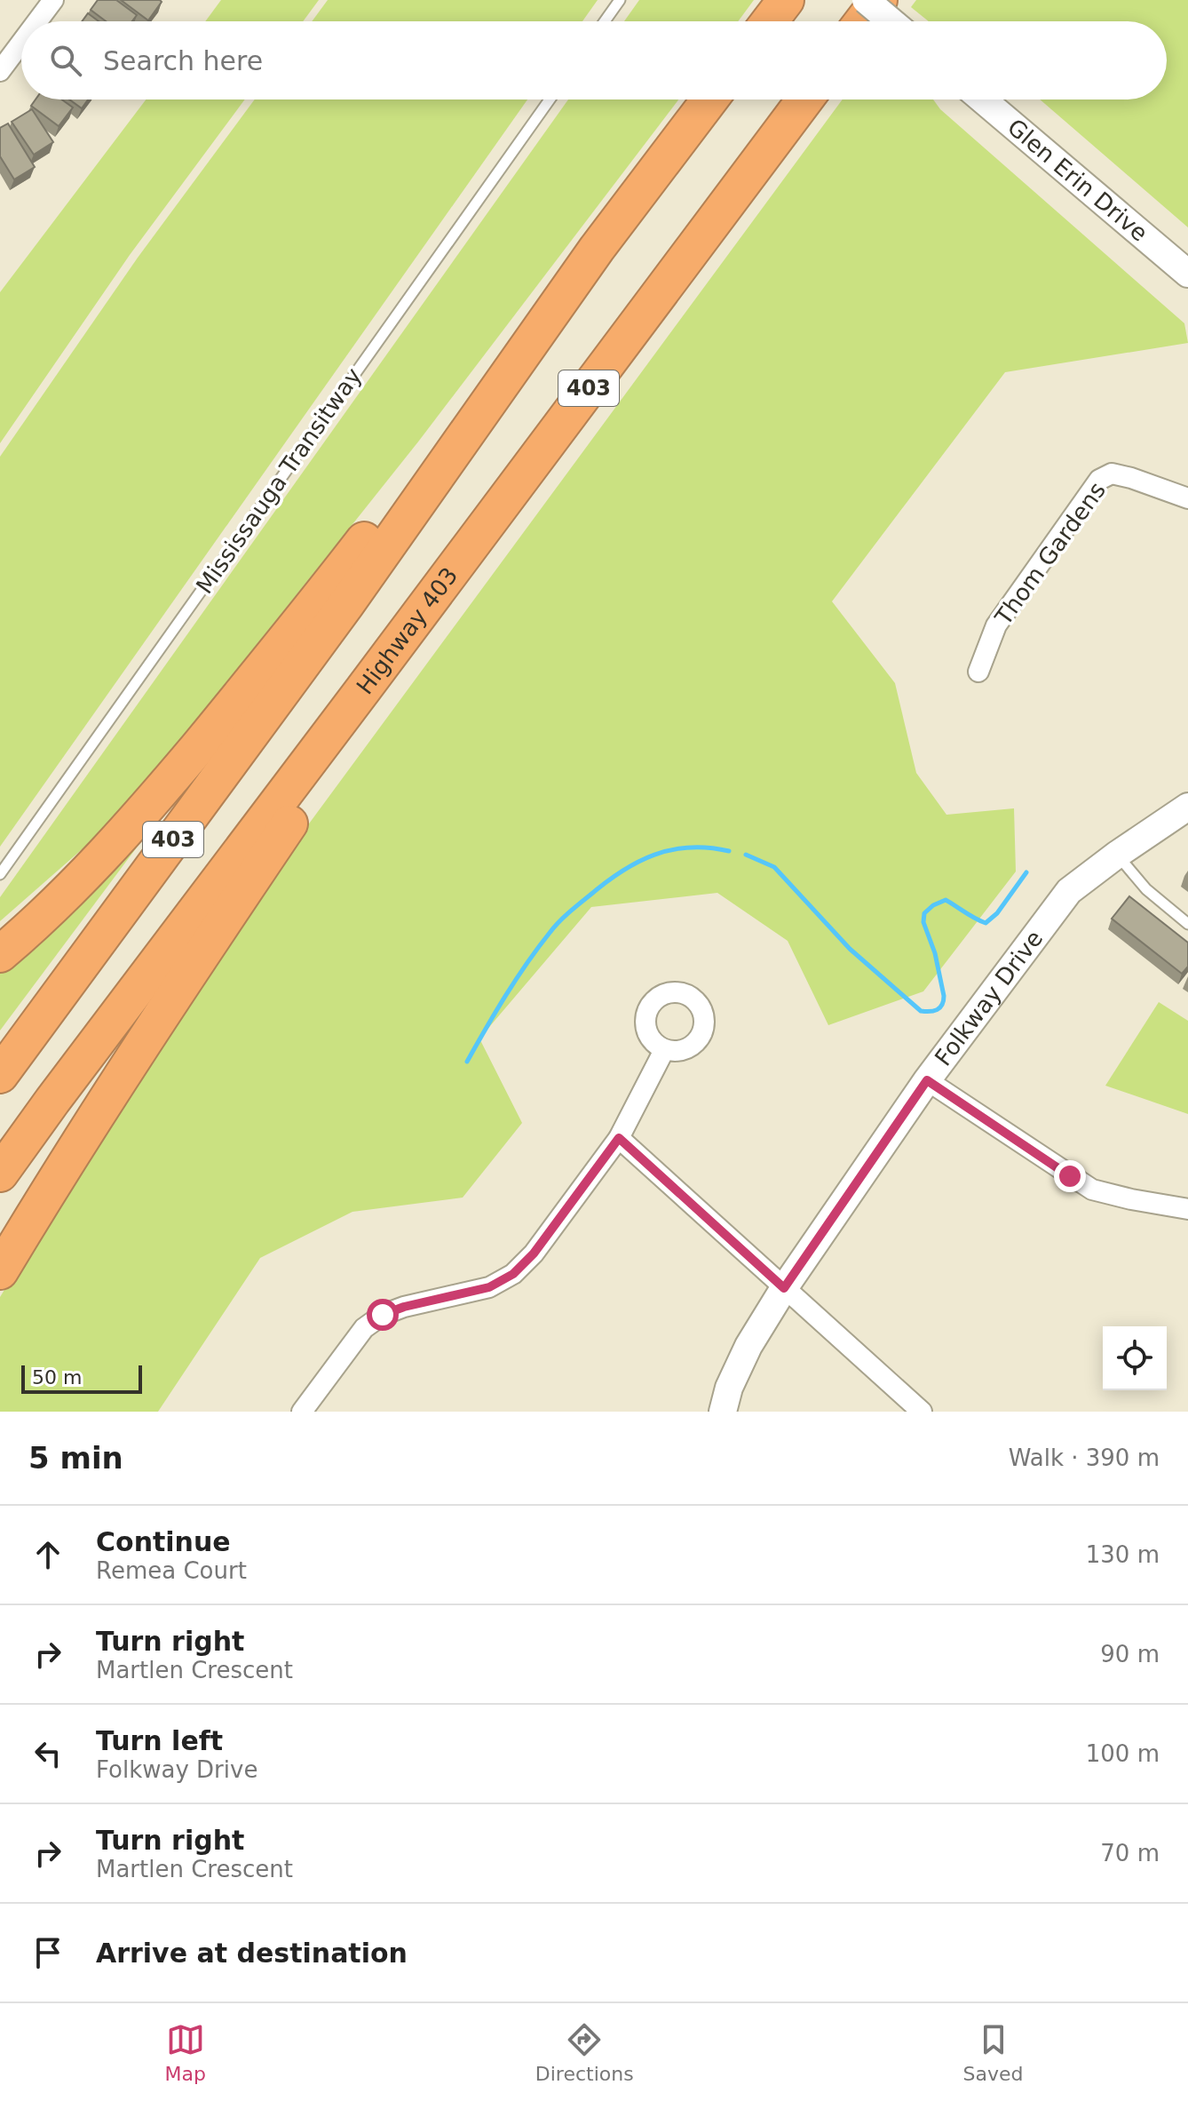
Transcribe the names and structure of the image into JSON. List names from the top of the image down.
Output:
{
  "streets": {
    "highway": ["403", "Highway 403"],
    "street": ["Glen Erin Drive", "Thom Gardens", "Folkway Drive"],
    "lane": ["Mississauga Transitway"]
  },
  "scale_bar": "50 m",
  "page": {
    "search": "Search here",
    "scale": "50 m",
    "heading": ["5 min", "Walk · 390 m"],
    "list": [
      ["Continue", "Remea Court", "130 m"],
      ["Turn right", "Martlen Crescent", "90 m"],
      ["Turn left", "Folkway Drive", "100 m"],
      ["Turn right", "Martlen Crescent", "70 m"],
      "Arrive at destination"
    ],
    "nav": ["Map", "Directions", "Saved"]
  }
}
